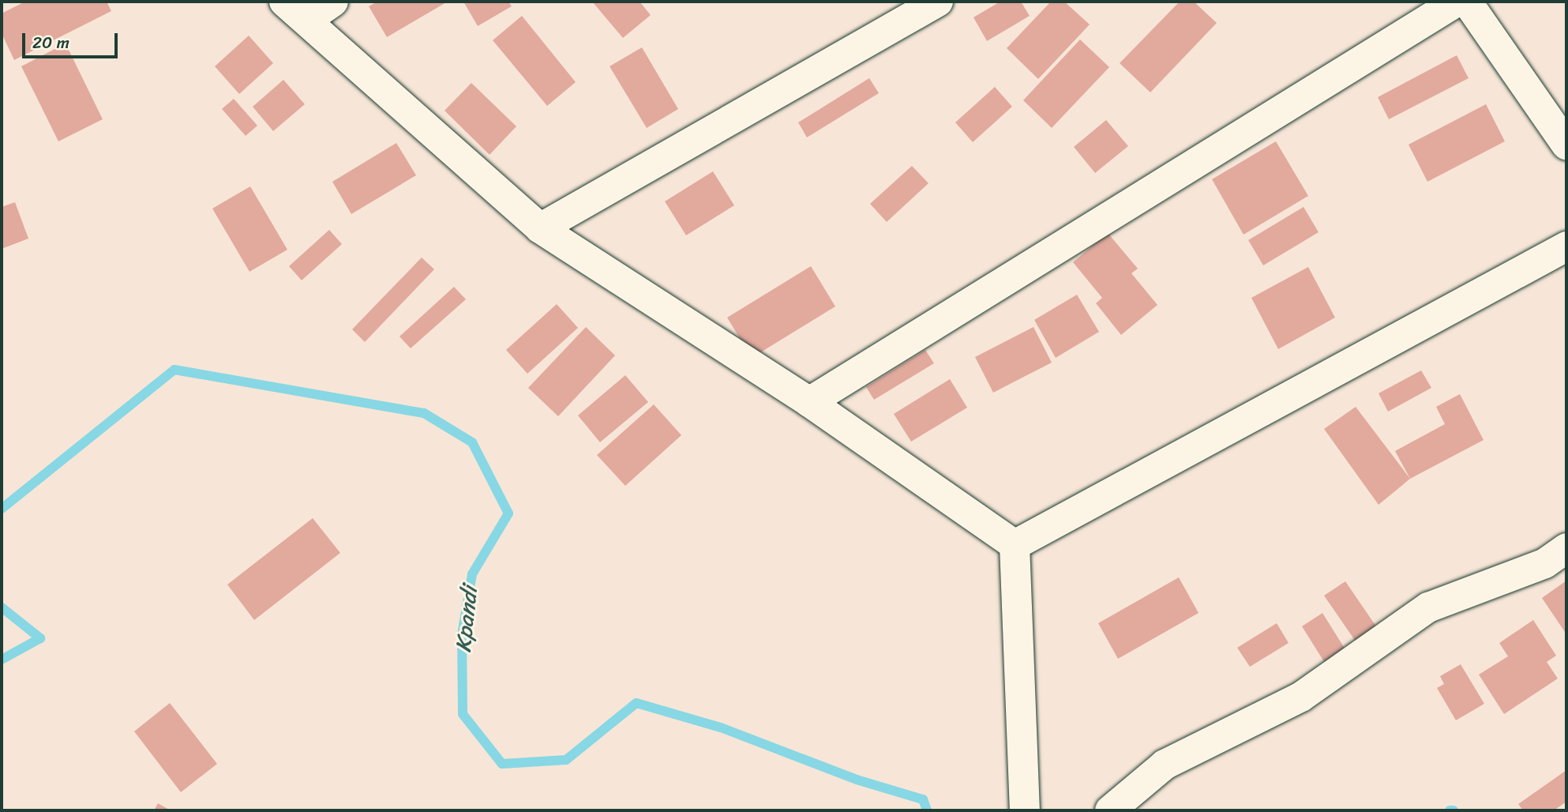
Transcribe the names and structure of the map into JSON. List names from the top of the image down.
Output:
{
  "water": ["Kpandi"],
  "scale_bar": "20 m"
}
